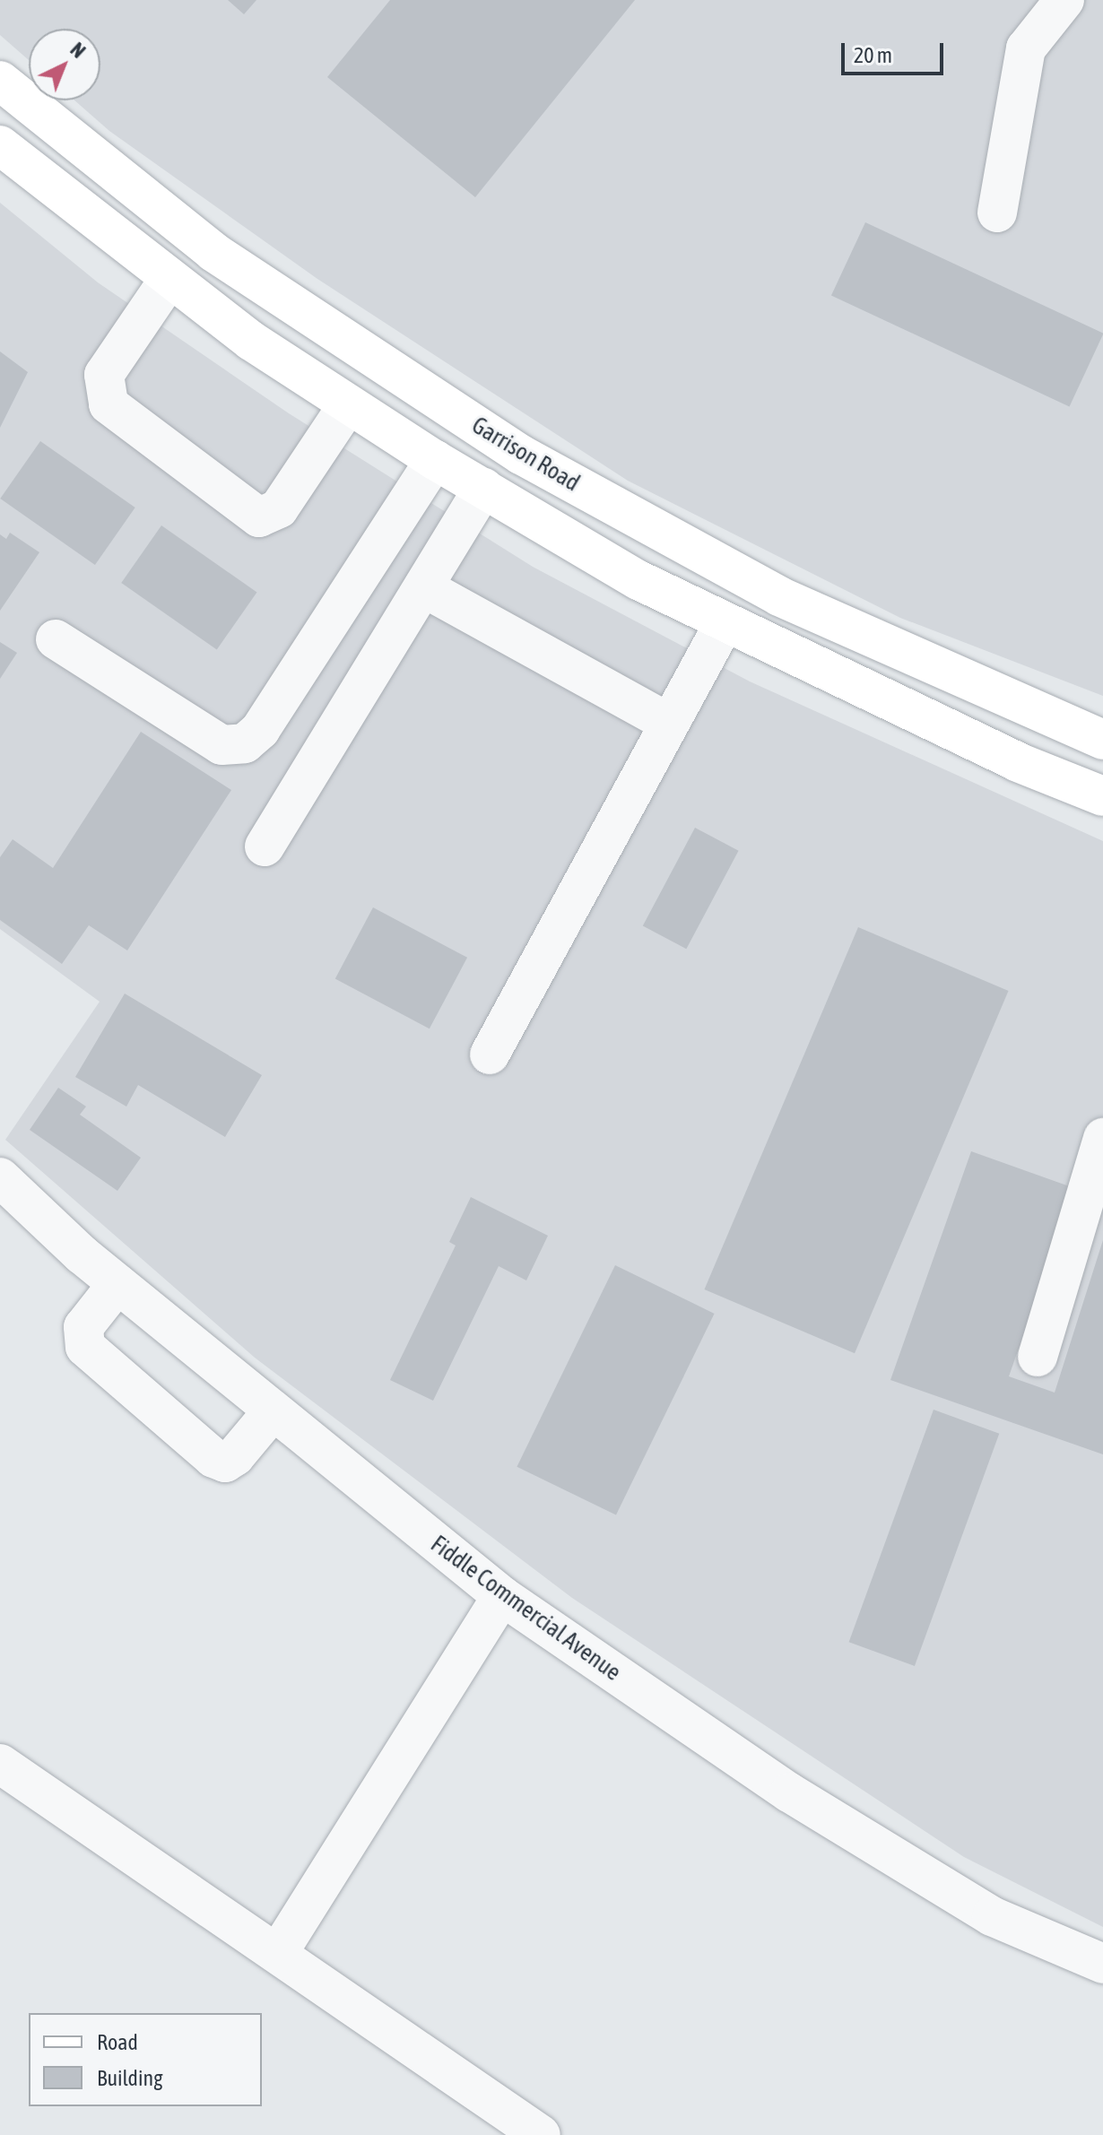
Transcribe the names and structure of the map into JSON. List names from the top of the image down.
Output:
{
  "streets": {
    "main road": ["Garrison Road"],
    "street": ["Fiddle Commercial Avenue"]
  },
  "legend": ["Road", "Building"],
  "scale_bar": "20 m",
  "north": "top right"
}
